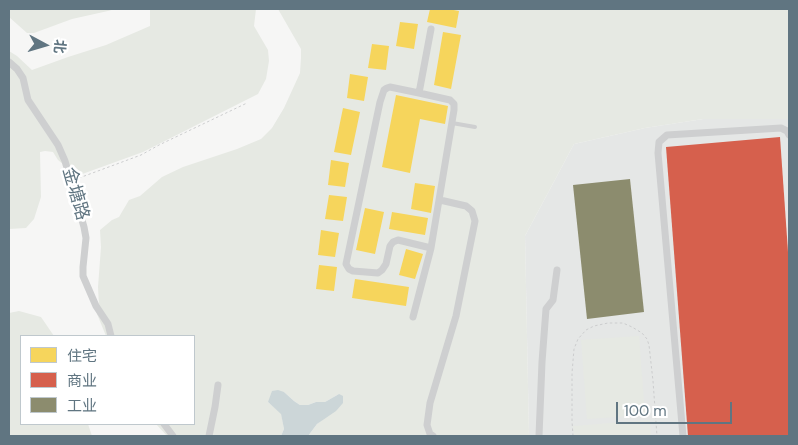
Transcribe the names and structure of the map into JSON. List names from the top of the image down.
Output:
{
  "streets": {
    "street": ["金塘路"]
  },
  "legend": ["住宅", "商业", "工业"],
  "scale_bar": "100 m",
  "north": "right"
}
